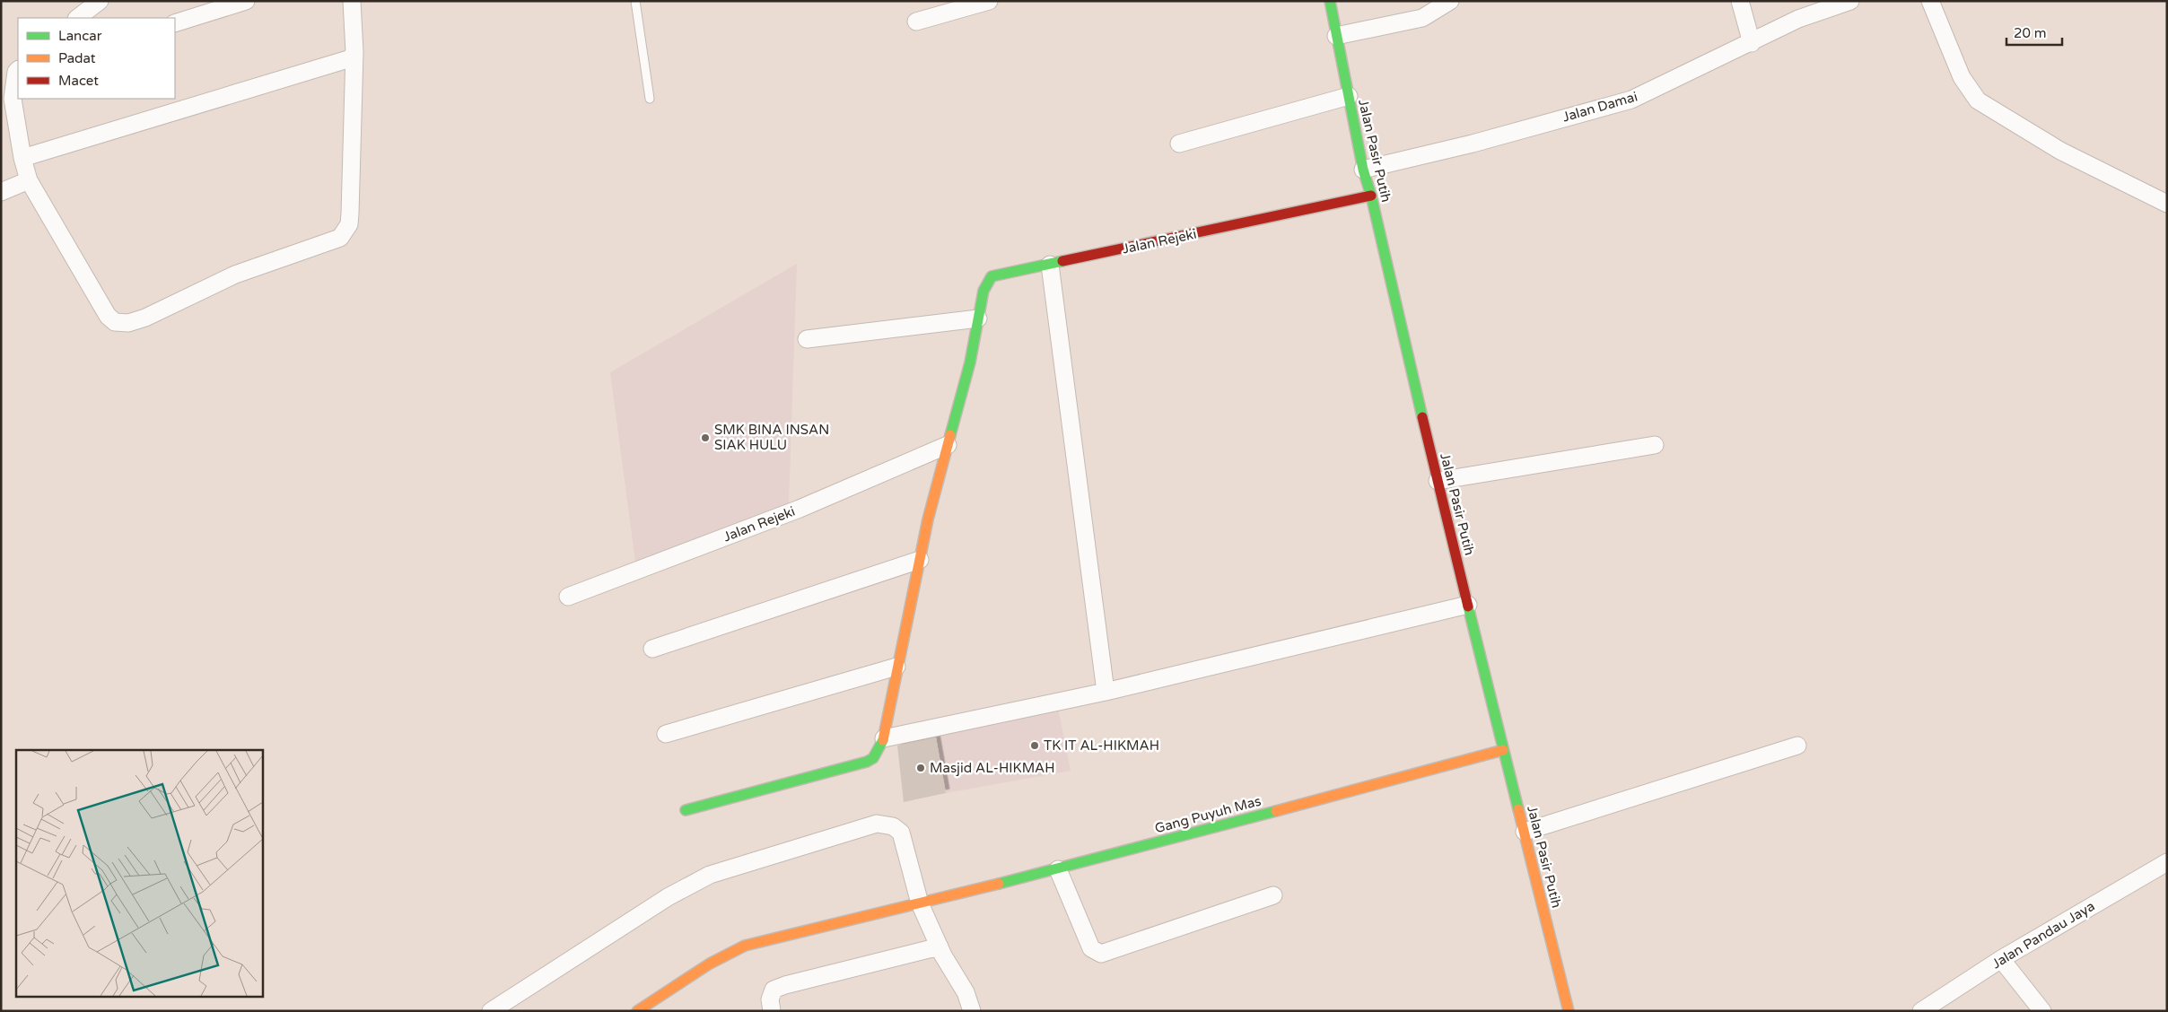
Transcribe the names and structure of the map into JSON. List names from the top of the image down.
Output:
{
  "streets": {
    "main road": ["Jalan Pasir Putih", "Jalan Rejeki", "Gang Puyuh Mas"],
    "street": ["Jalan Damai", "Jalan Pandau Jaya"]
  },
  "crossings": [
    ["Jalan Damai", "Jalan Pasir Putih"],
    ["Jalan Pasir Putih", "Jalan Rejeki"],
    ["Jalan Pasir Putih", "Gang Puyuh Mas"]
  ],
  "places": ["SMK BINA INSAN SIAK HULU", "TK IT AL-HIKMAH", "Masjid AL-HIKMAH"],
  "legend": ["Lancar", "Padat", "Macet"],
  "scale_bar": "20 m"
}
